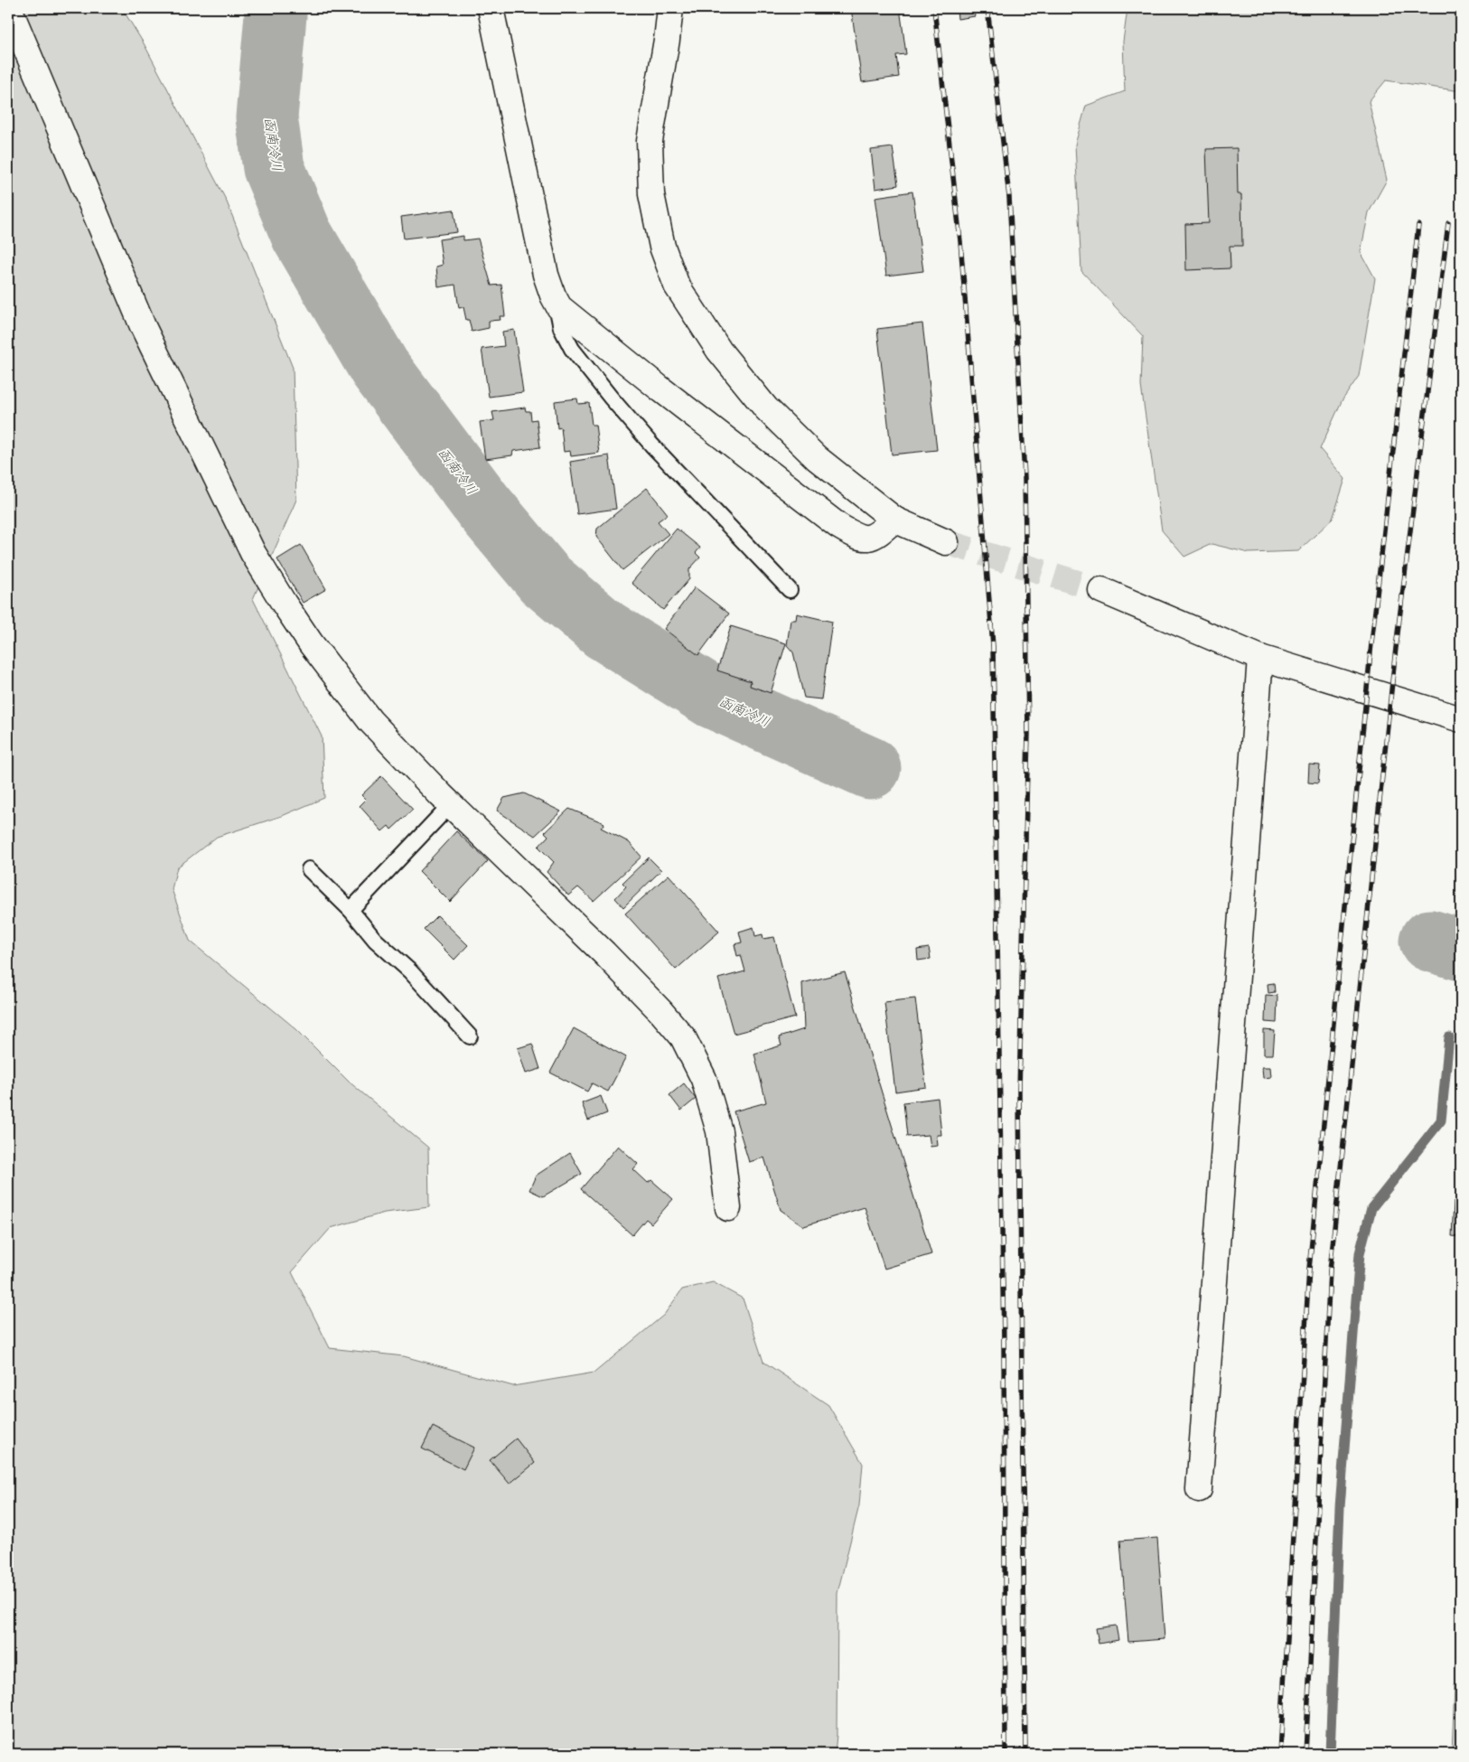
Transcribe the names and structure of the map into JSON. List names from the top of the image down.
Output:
{
  "water": ["函南冷川"]
}
